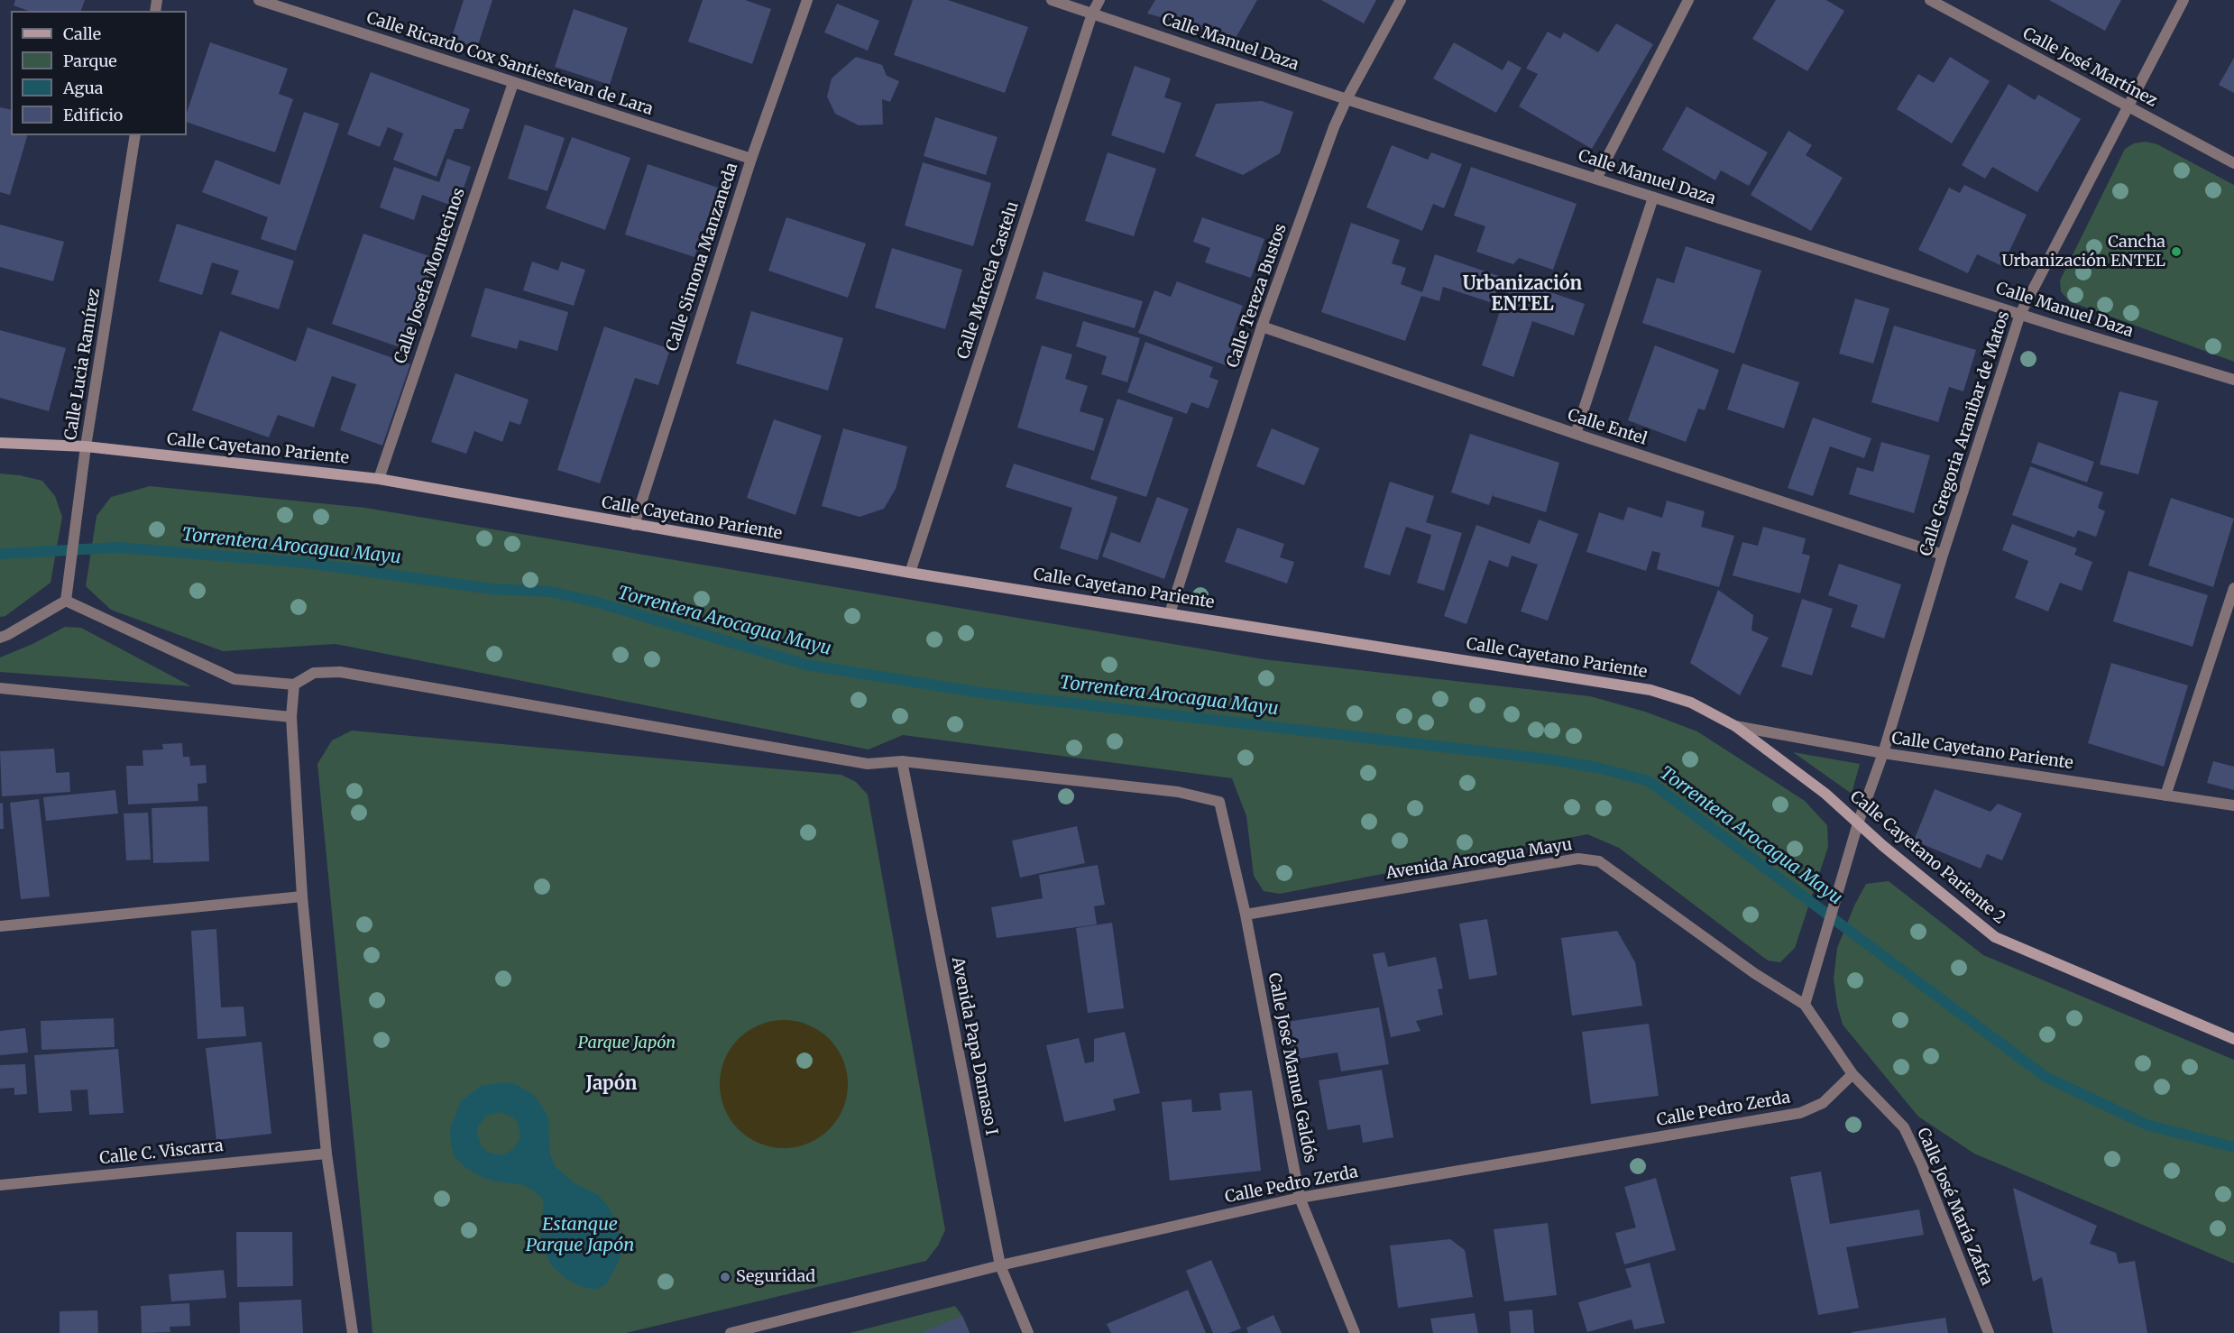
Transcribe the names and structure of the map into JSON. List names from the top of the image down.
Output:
{
  "streets": {
    "street": [
      "Calle Manuel Daza",
      "Calle Ricardo Cox Santiestevan de Lara",
      "Calle José Martínez",
      "Calle Simona Manzaneda",
      "Calle Josefa Montecinos",
      "Calle Marcela Castelu",
      "Calle Tereza Bustos",
      "Calle Lucia Ramírez",
      "Calle Entel",
      "Calle Gregoria Aranibar de Matos",
      "Calle Cayetano Pariente",
      "Calle Cayetano Pariente 2",
      "Avenida Arocagua Mayu",
      "Avenida Papa Damaso I",
      "Calle José Manuel Galdós",
      "Calle Pedro Zerda",
      "Calle C. Viscarra",
      "Calle José María Zafra"
    ]
  },
  "crossings": [
    ["Calle Manuel Daza", "Calle Marcela Castelu"],
    ["Calle Manuel Daza", "Calle Tereza Bustos"],
    ["Calle Manuel Daza", "Calle Gregoria Aranibar de Matos"],
    ["Calle Ricardo Cox Santiestevan de Lara", "Calle Simona Manzaneda"],
    ["Calle Ricardo Cox Santiestevan de Lara", "Calle Josefa Montecinos"],
    ["Calle José Martínez", "Calle Gregoria Aranibar de Matos"],
    ["Calle Simona Manzaneda", "Calle Cayetano Pariente"],
    ["Calle Josefa Montecinos", "Calle Cayetano Pariente"],
    ["Calle Marcela Castelu", "Calle Cayetano Pariente"],
    ["Calle Tereza Bustos", "Calle Entel"],
    ["Calle Tereza Bustos", "Calle Cayetano Pariente"],
    ["Calle Lucia Ramírez", "Calle Cayetano Pariente"],
    ["Calle Entel", "Calle Gregoria Aranibar de Matos"],
    ["Calle Gregoria Aranibar de Matos", "Calle Cayetano Pariente"],
    ["Calle Gregoria Aranibar de Matos", "Calle Cayetano Pariente 2"],
    ["Calle Gregoria Aranibar de Matos", "Avenida Arocagua Mayu"],
    ["Calle Gregoria Aranibar de Matos", "Calle José María Zafra"],
    ["Calle Cayetano Pariente", "Calle Cayetano Pariente 2"],
    ["Avenida Arocagua Mayu", "Calle José Manuel Galdós"],
    ["Avenida Arocagua Mayu", "Calle José María Zafra"],
    ["Avenida Papa Damaso I", "Calle José Manuel Galdós"],
    ["Avenida Papa Damaso I", "Calle Pedro Zerda"],
    ["Calle José Manuel Galdós", "Calle Pedro Zerda"],
    ["Calle Pedro Zerda", "Calle José María Zafra"]
  ],
  "districts": ["Urbanización ENTEL", "Japón"],
  "water": ["Torrentera Arocagua Mayu", "Estanque Parque Japón"],
  "parks": ["Parque Japón"],
  "places": ["Cancha Urbanización ENTEL", "Seguridad"],
  "legend": [
    "Calle",
    "Parque",
    "Agua",
    "Edificio"
  ]
}
